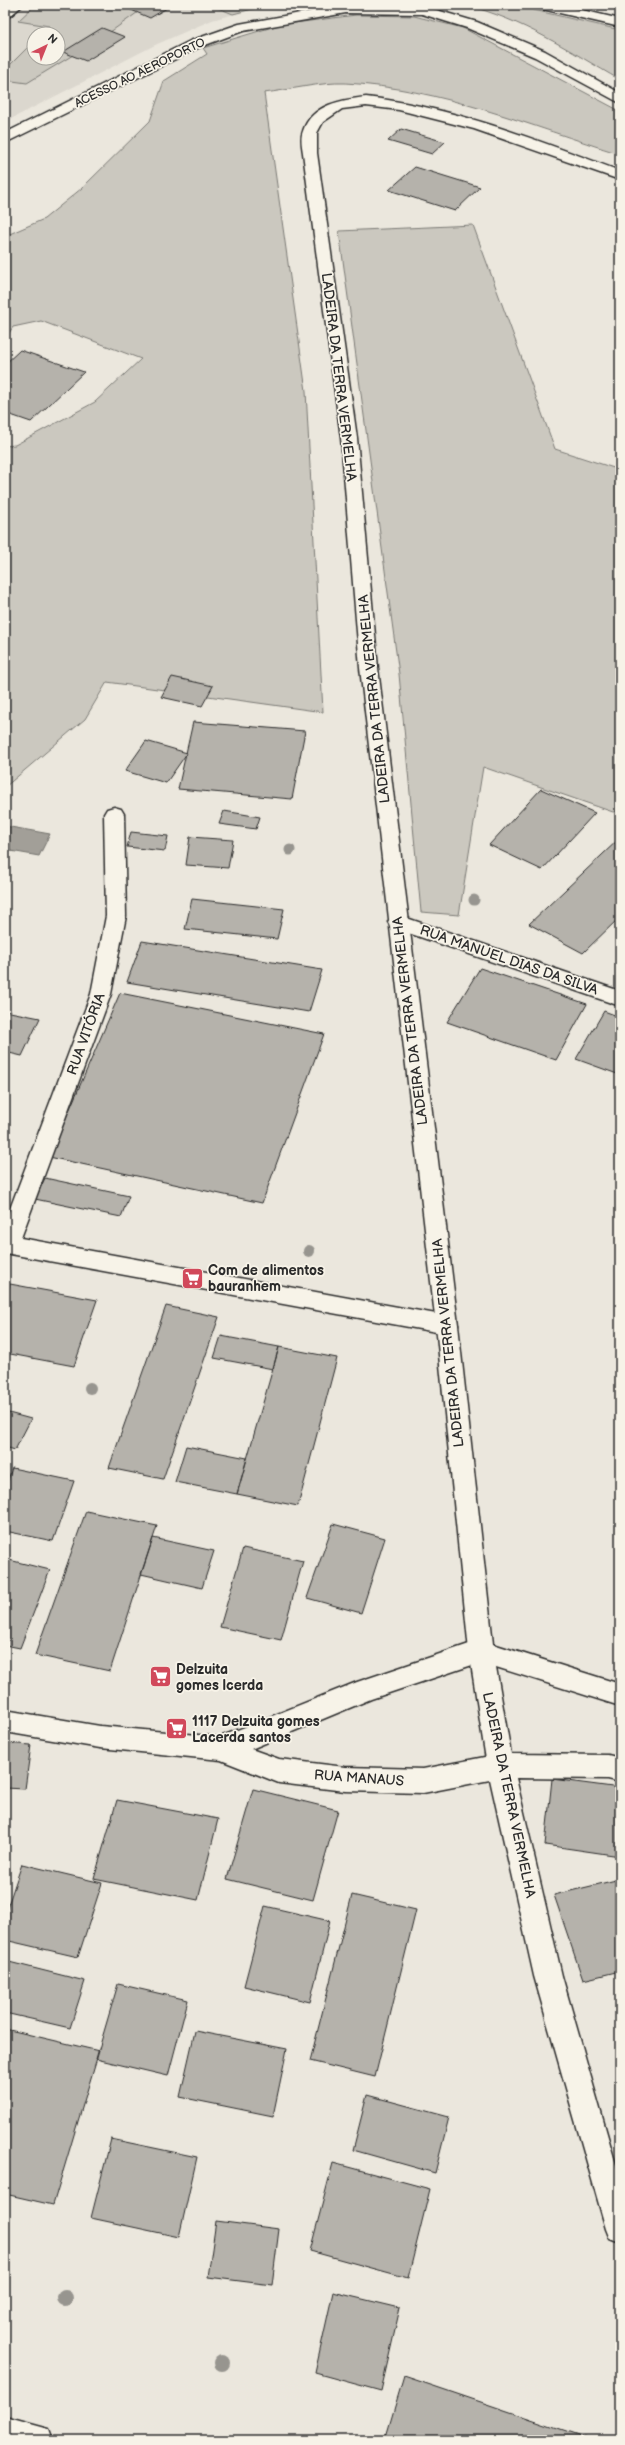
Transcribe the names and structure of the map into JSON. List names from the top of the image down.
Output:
{
  "streets": {
    "main road": [
      "ACESSO AO AEROPORTO",
      "LADEIRA DA TERRA VERMELHA",
      "RUA MANUEL DIAS DA SILVA",
      "RUA VITÓRIA",
      "RUA MANAUS"
    ]
  },
  "crossings": [
    ["LADEIRA DA TERRA VERMELHA", "RUA MANUEL DIAS DA SILVA"],
    ["LADEIRA DA TERRA VERMELHA", "RUA MANAUS"]
  ],
  "places": {
    "supermarket": ["Com de alimentos bauranhem", "Delzuita gomes lcerda", "1117 Delzuita gomes Lacerda santos"]
  },
  "north": "top right"
}
